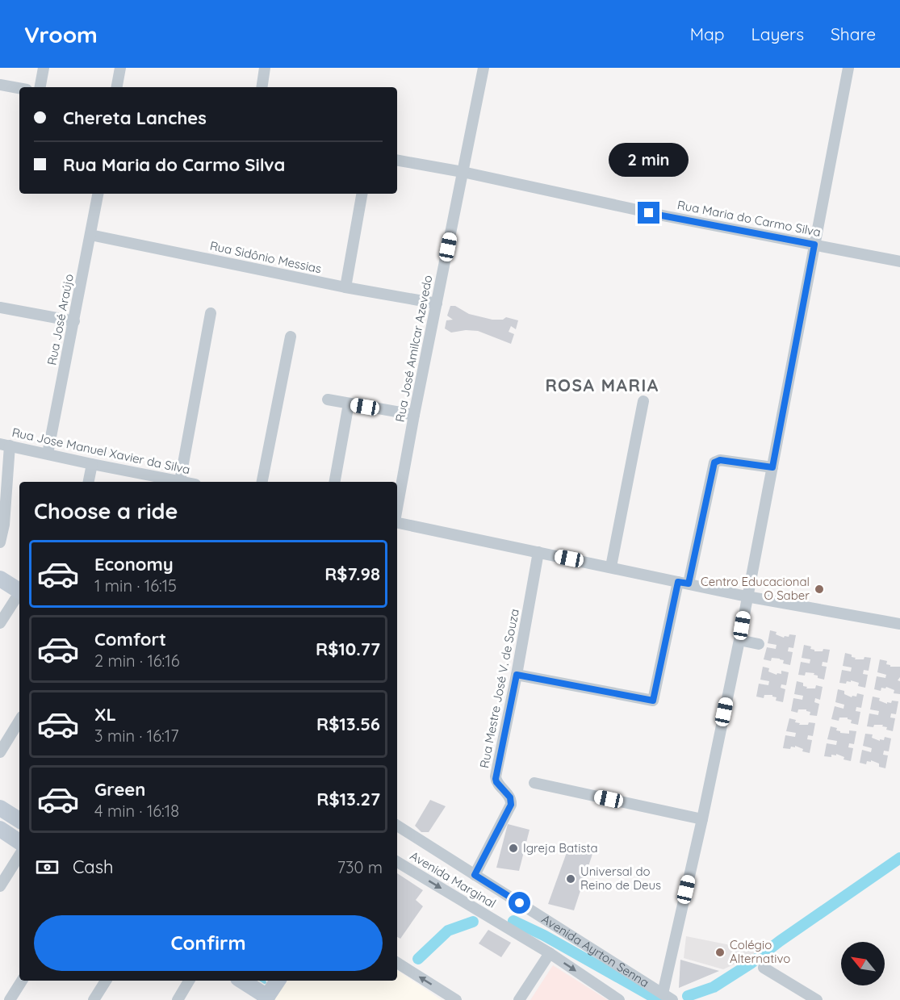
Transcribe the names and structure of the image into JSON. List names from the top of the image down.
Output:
{
  "streets": {
    "street": [
      "Rua Maria do Carmo Silva",
      "Rua Sidônio Messias",
      "Rua José Araújo",
      "Rua José Amilcar Azevedo",
      "Rua Jose Manuel Xavier da Silva",
      "Rua Mestre José V. de Souza",
      "Avenida Marginal",
      "Avenida Ayrton Senna"
    ]
  },
  "crossings": [
    ["Rua Maria do Carmo Silva", "Rua José Amilcar Azevedo"],
    ["Rua Sidônio Messias", "Rua José Araújo"],
    ["Rua Sidônio Messias", "Rua José Amilcar Azevedo"],
    ["Rua José Araújo", "Rua Jose Manuel Xavier da Silva"],
    ["Rua Mestre José V. de Souza", "Avenida Ayrton Senna"]
  ],
  "one_way": ["Avenida Marginal"],
  "districts": ["ROSA MARIA"],
  "places": [
    "Centro Educacional O Saber",
    "Igreja Batista",
    "Universal do Reino de Deus",
    "Colégio Alternativo"
  ],
  "north": "top left",
  "page": {
    "header": "Vroom",
    "nav": ["Map", "Layers", "Share"],
    "banner": ["Chereta Lanches", "Rua Maria do Carmo Silva"],
    "bubble": "2 min",
    "heading": "Choose a ride",
    "list": [
      {
        "name": "Economy",
        "note": "1 min · 16:15",
        "value": "R$7.98"
      },
      {
        "name": "Comfort",
        "note": "2 min · 16:16",
        "value": "R$10.77"
      },
      {
        "name": "XL",
        "note": "3 min · 16:17",
        "value": "R$13.56"
      },
      {
        "name": "Green",
        "note": "4 min · 16:18",
        "value": "R$13.27"
      }
    ],
    "pay": ["Cash", "730 m"],
    "buttons": "Confirm"
  }
}
